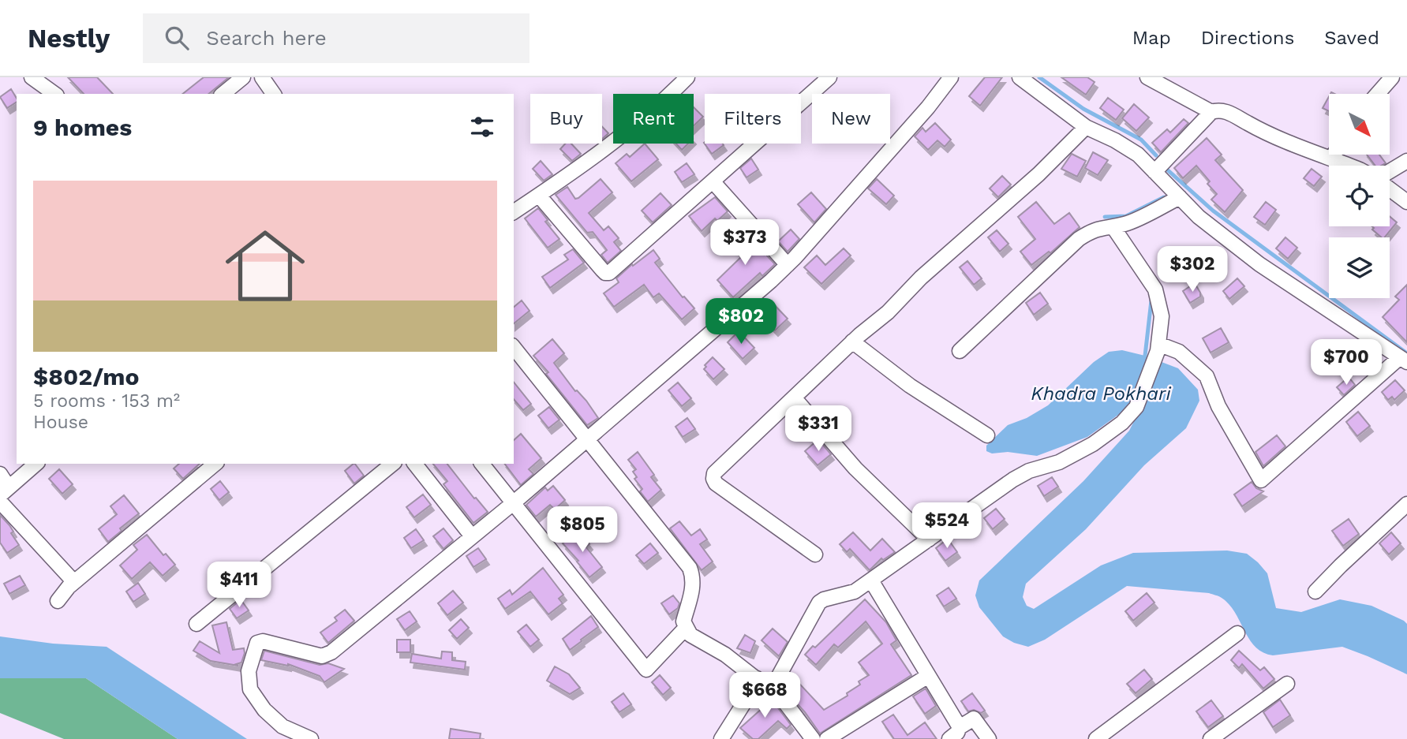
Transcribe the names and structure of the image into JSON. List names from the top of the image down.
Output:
{
  "water": ["Khadra Pokhari"],
  "north": "bottom right",
  "page": {
    "header": "Nestly",
    "search": "Search here",
    "nav": ["Map", "Directions", "Saved"],
    "chip": [
      "Buy",
      "Rent",
      "Filters",
      "New"
    ],
    "heading": "9 homes",
    "list": [
      {
        "name": "$802/mo",
        "note": "5 rooms · 153 m² · House"
      }
    ],
    "price": [
      "$373",
      "$302",
      "$802",
      "$700",
      "$331",
      "$524",
      "$805",
      "$411",
      "$668"
    ]
  }
}
